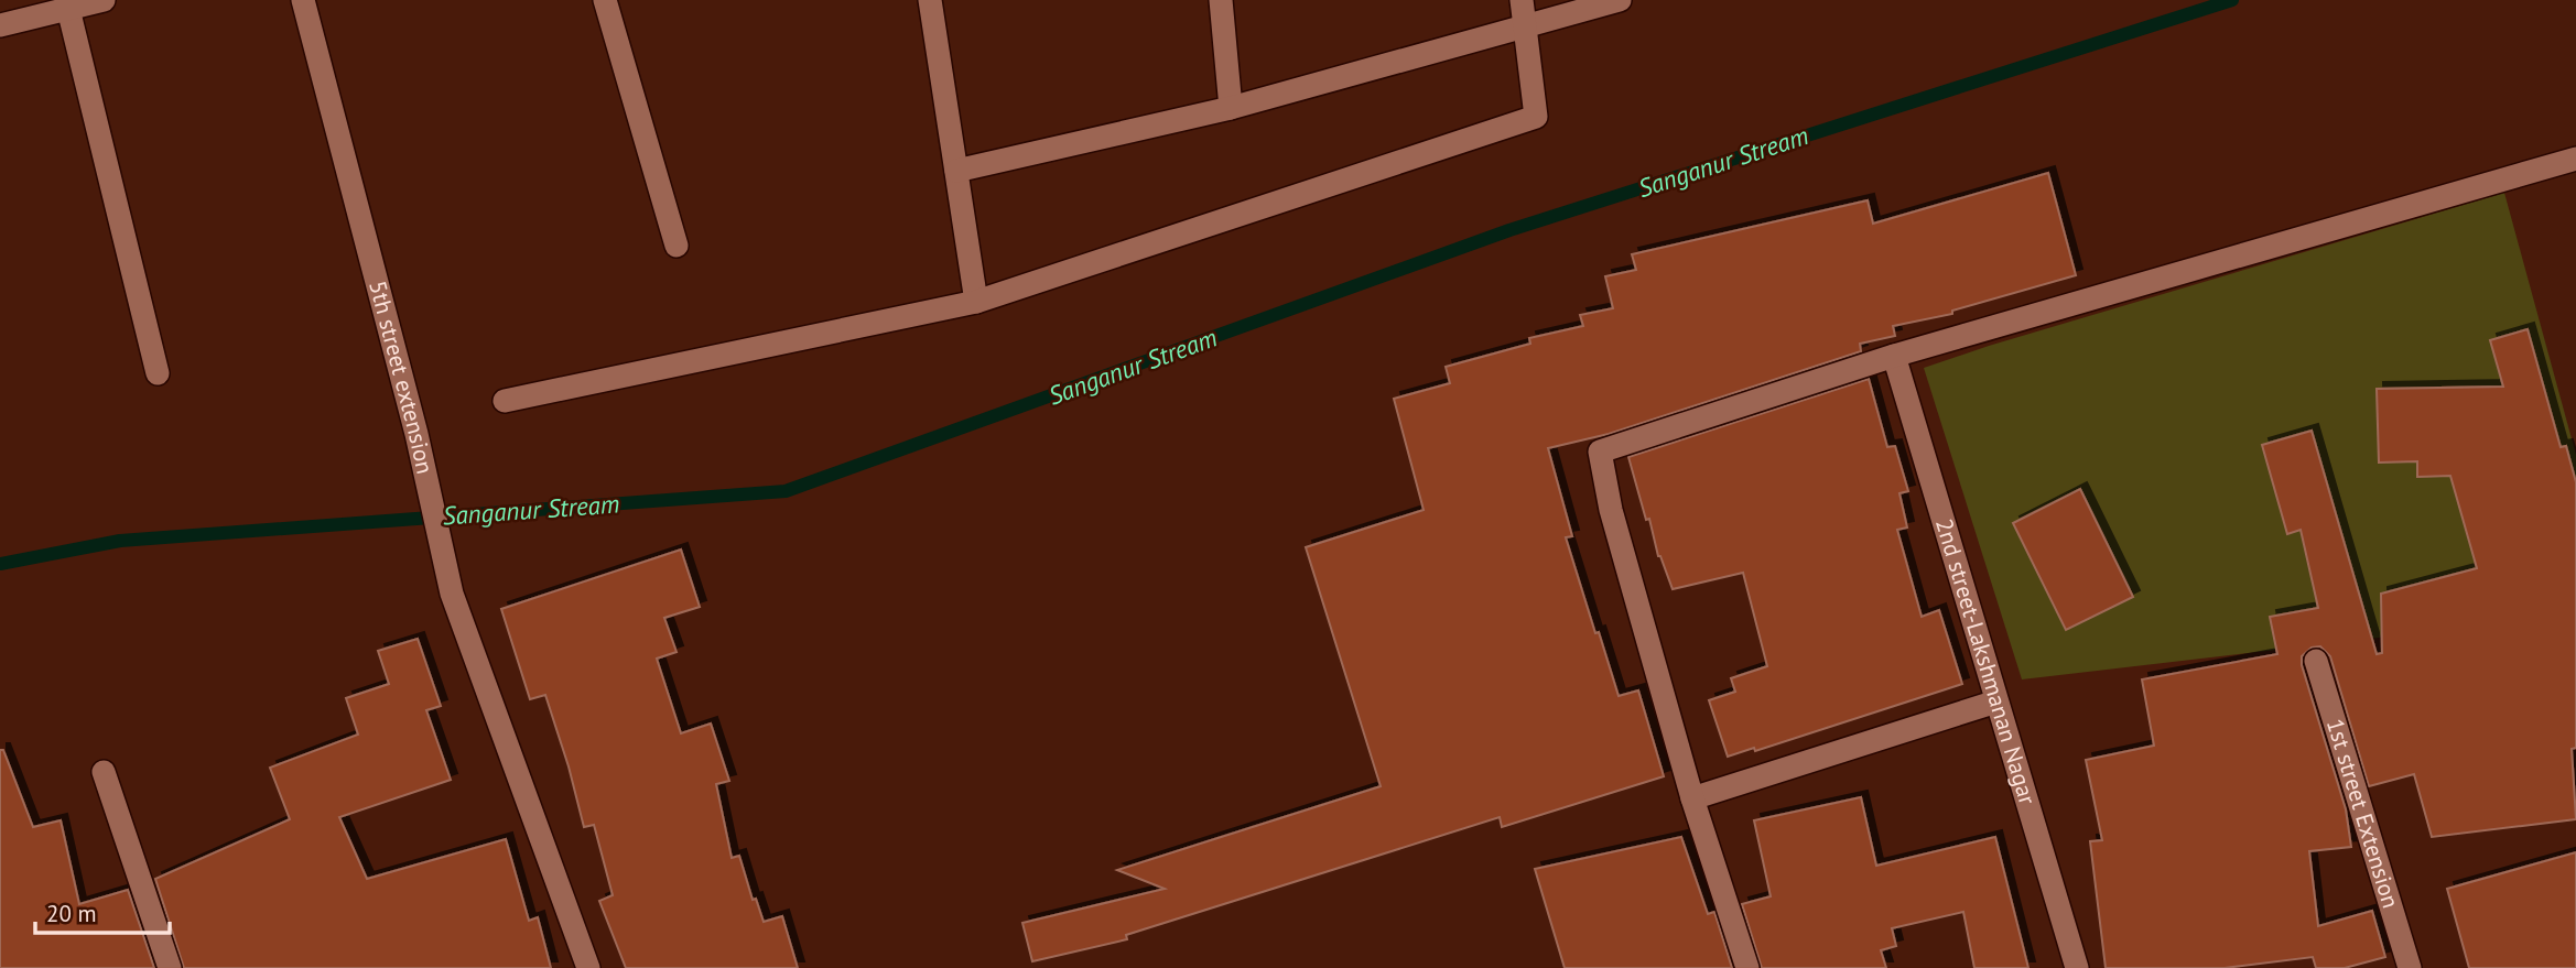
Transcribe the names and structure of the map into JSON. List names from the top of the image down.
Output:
{
  "streets": {
    "street": ["5th street extension", "2nd street-Lakshmanan Nagar", "1st street Extension"]
  },
  "water": ["Sanganur Stream"],
  "scale_bar": "20 m"
}
